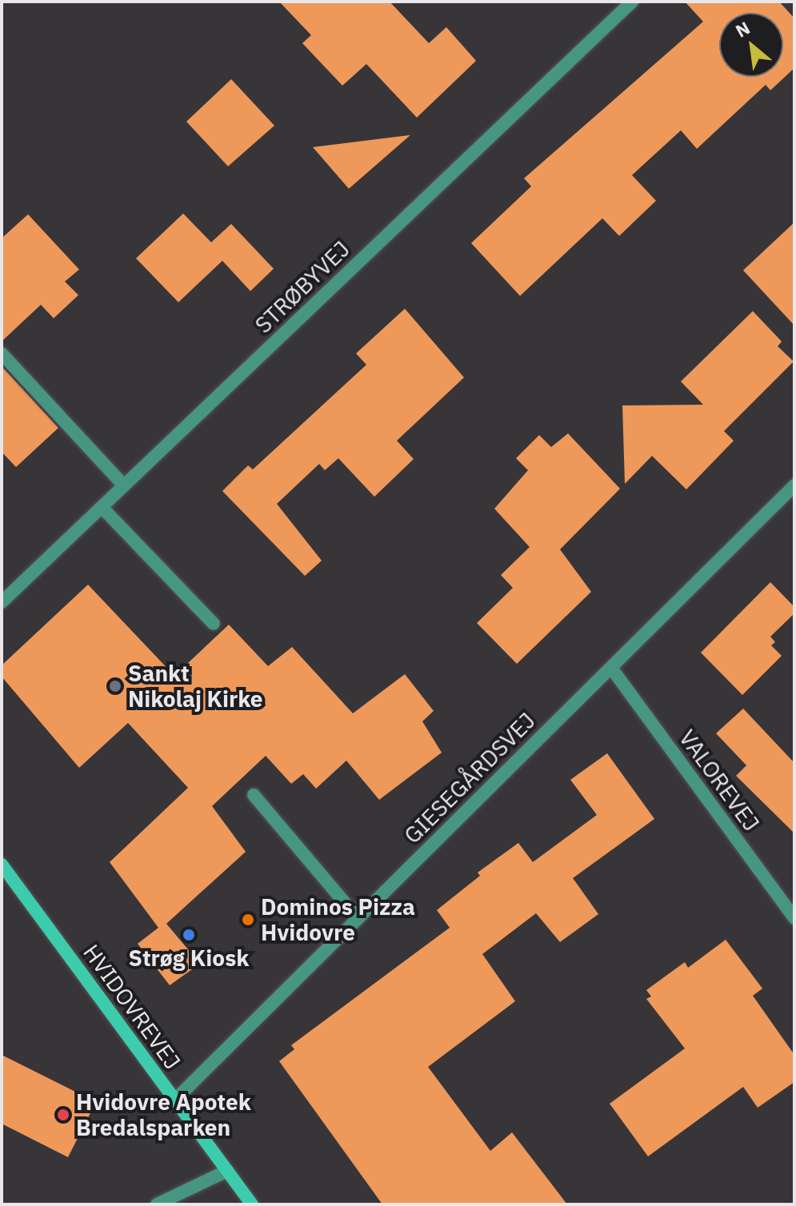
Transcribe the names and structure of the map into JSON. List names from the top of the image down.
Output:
{
  "streets": {
    "street": [
      "STRØBYVEJ",
      "GIESEGÅRDSVEJ",
      "VALOREVEJ",
      "HVIDOVREVEJ"
    ]
  },
  "crossings": [
    ["GIESEGÅRDSVEJ", "VALOREVEJ"],
    ["GIESEGÅRDSVEJ", "HVIDOVREVEJ"]
  ],
  "places": [
    "Sankt Nikolaj Kirke",
    "Dominos Pizza Hvidovre",
    "Strøg Kiosk",
    "Hvidovre Apotek Bredalsparken"
  ],
  "north": "top left"
}
